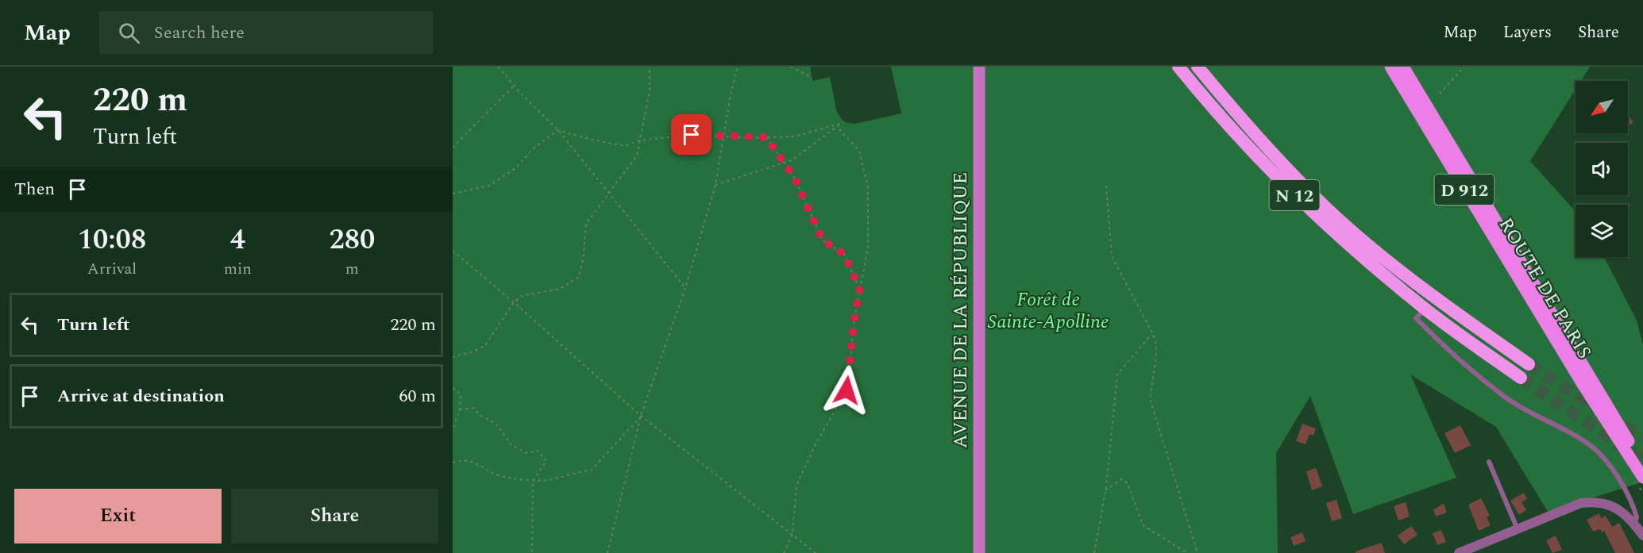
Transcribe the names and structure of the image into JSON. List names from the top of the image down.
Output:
{
  "streets": {
    "highway": ["N 12"],
    "main road": ["D 912", "ROUTE DE PARIS", "AVENUE DE LA RÉPUBLIQUE"]
  },
  "parks": ["Forêt de Sainte-Apolline"],
  "north": "bottom left",
  "page": {
    "header": "Map",
    "search": "Search here",
    "nav": ["Map", "Layers", "Share"],
    "turn": ["220 m", "Turn left"],
    "then": "Then",
    "eta": [
      "10:08",
      "Arrival",
      "4",
      "min",
      "280",
      "m"
    ],
    "list": [
      {
        "name": "Turn left",
        "value": "220 m"
      },
      {
        "name": "Arrive at destination",
        "value": "60 m"
      }
    ],
    "buttons": ["Exit", "Share"]
  }
}
